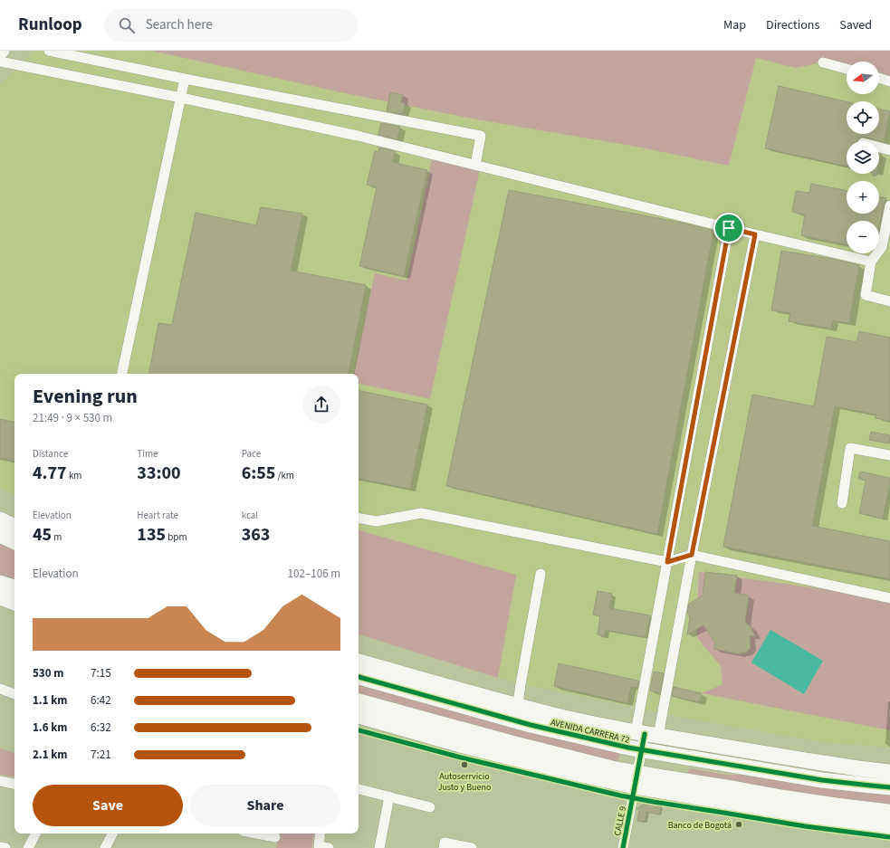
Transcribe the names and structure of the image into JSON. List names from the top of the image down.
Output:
{
  "streets": {
    "highway": ["AVENIDA CARRERA 72"],
    "street": ["CALLE 9"]
  },
  "crossings": [
    ["AVENIDA CARRERA 72", "CALLE 9"]
  ],
  "places": ["Autoserrvicio Justo y Bueno", "Banco de Bogotá"],
  "north": "left",
  "page": {
    "header": "Runloop",
    "search": "Search here",
    "nav": ["Map", "Directions", "Saved"],
    "map_buttons": ["+", "−"],
    "heading": ["Evening run", "21:49 · 9 × 530 m"],
    "stats": [
      ["Distance", "4.77 km"],
      ["Time", "33:00"],
      ["Pace", "6:55 /km"],
      ["Elevation", "45 m"],
      ["Heart rate", "135 bpm"],
      ["kcal", "363"]
    ],
    "chart": ["Elevation", "102–106 m"],
    "list": [
      {
        "name": "530 m",
        "note": "7:15"
      },
      {
        "name": "1.1 km",
        "note": "6:42"
      },
      {
        "name": "1.6 km",
        "note": "6:32"
      },
      {
        "name": "2.1 km",
        "note": "7:21"
      }
    ],
    "buttons": ["Save", "Share"]
  }
}
